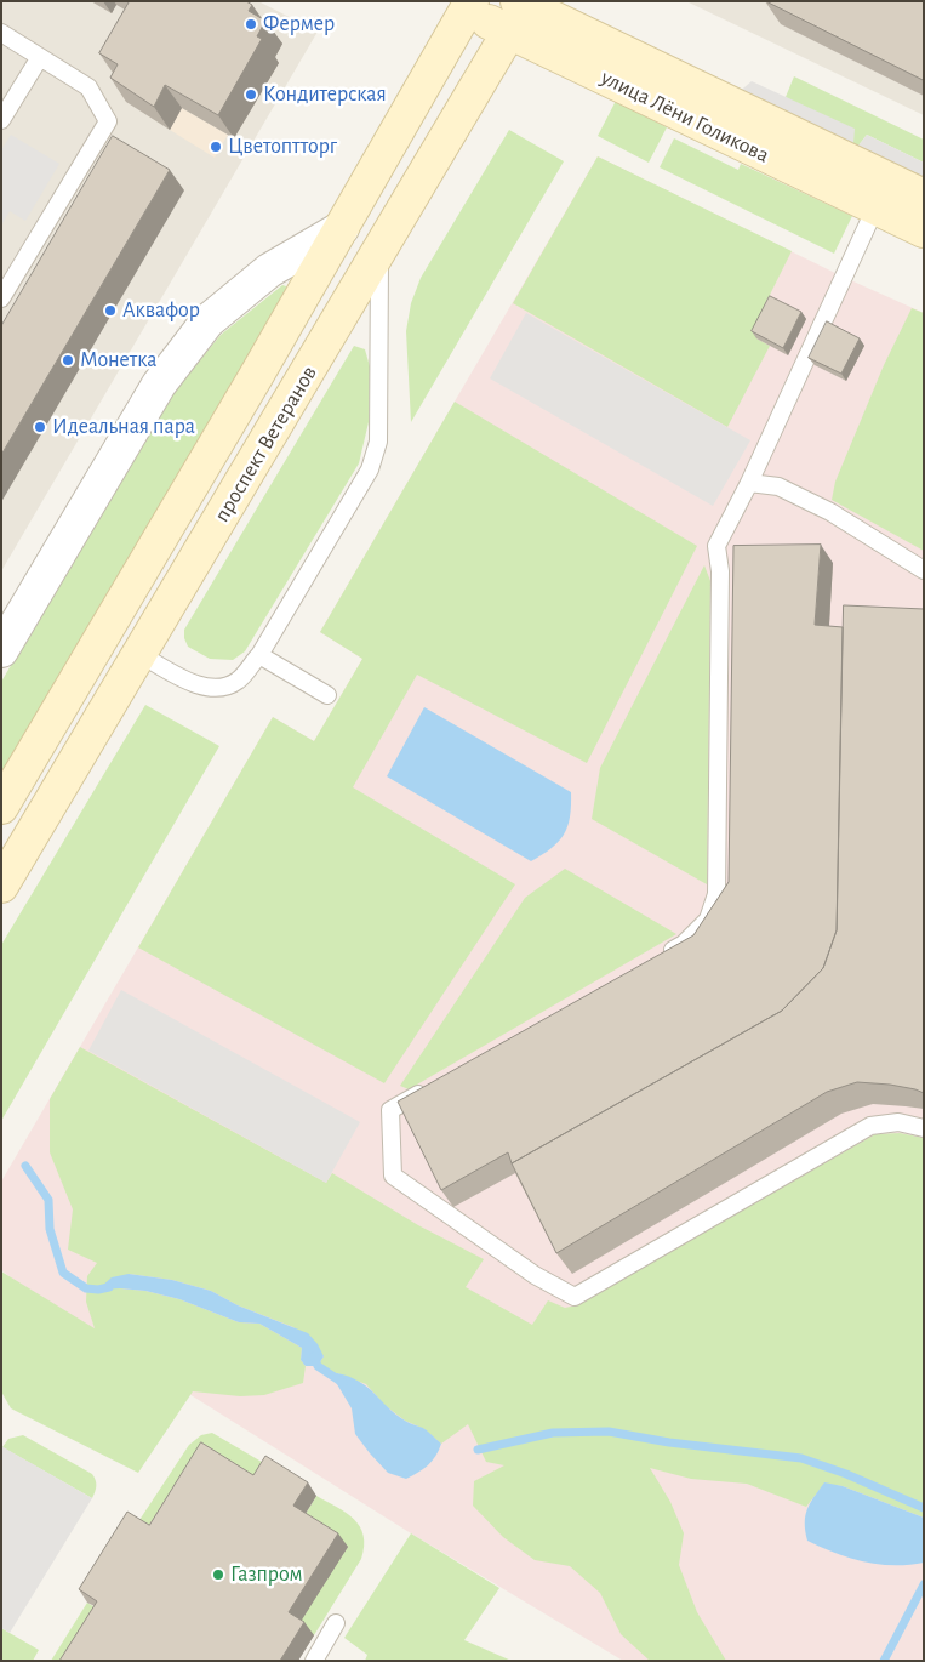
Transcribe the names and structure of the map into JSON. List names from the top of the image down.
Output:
{
  "streets": {
    "main road": ["улица Лёни Голикова", "проспект Ветеранов"]
  },
  "crossings": [
    ["улица Лёни Голикова", "проспект Ветеранов"]
  ],
  "places": [
    "Фермер",
    "Кондитерская",
    "Цветоптторг",
    "Аквафор",
    "Монетка",
    "Идеальная пара",
    "Газпром"
  ]
}
